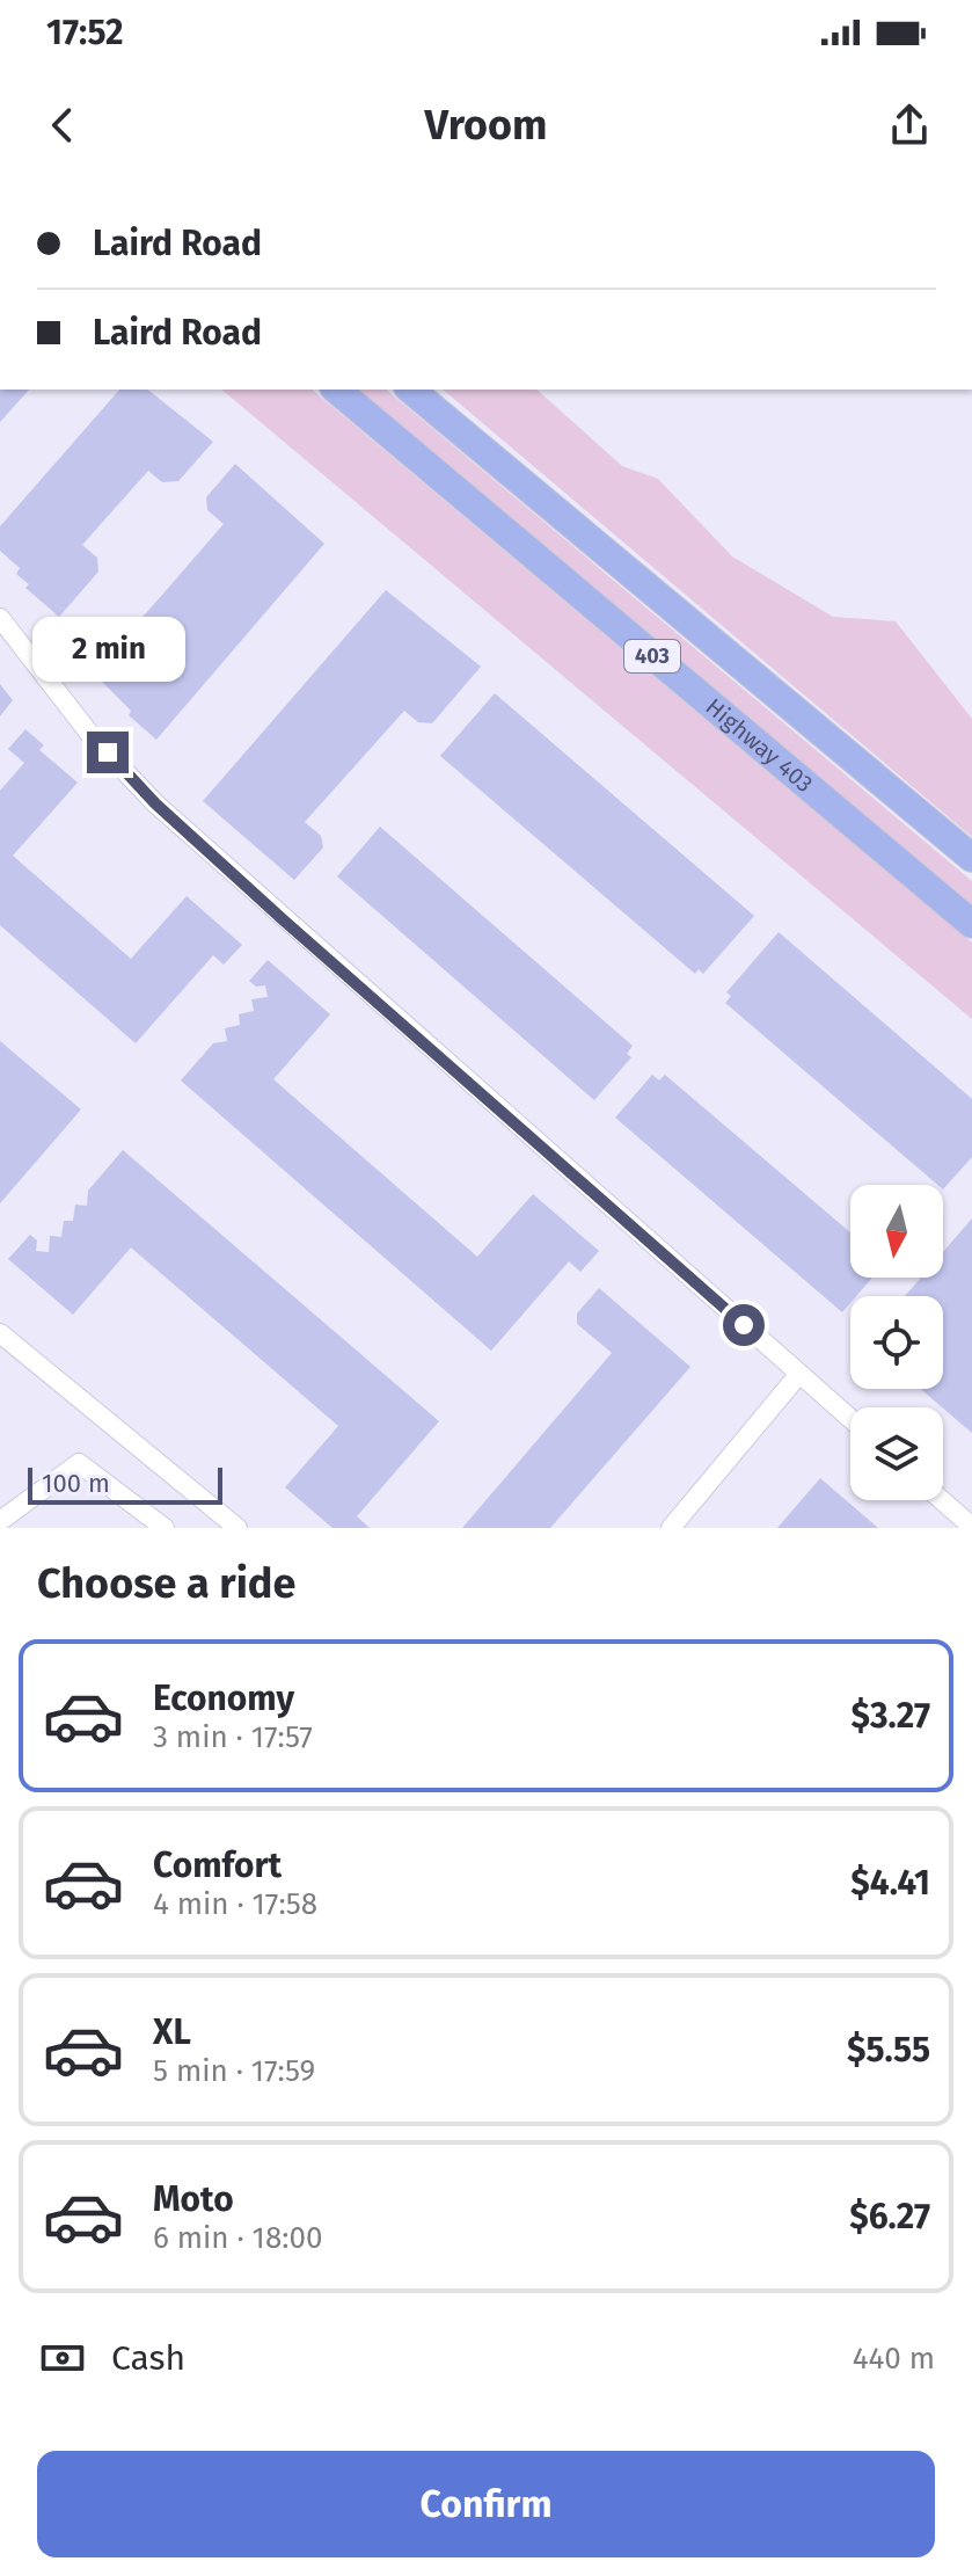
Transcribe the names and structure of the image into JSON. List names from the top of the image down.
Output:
{
  "streets": {
    "highway": ["403", "Highway 403"]
  },
  "scale_bar": "100 m",
  "north": "bottom",
  "page": {
    "status": "17:52",
    "header": "Vroom",
    "banner": ["Laird Road", "Laird Road"],
    "bubble": "2 min",
    "scale": "100 m",
    "heading": "Choose a ride",
    "list": [
      {
        "name": "Economy",
        "note": "3 min · 17:57",
        "value": "$3.27"
      },
      {
        "name": "Comfort",
        "note": "4 min · 17:58",
        "value": "$4.41"
      },
      {
        "name": "XL",
        "note": "5 min · 17:59",
        "value": "$5.55"
      },
      {
        "name": "Moto",
        "note": "6 min · 18:00",
        "value": "$6.27"
      }
    ],
    "pay": ["Cash", "440 m"],
    "buttons": "Confirm"
  }
}
